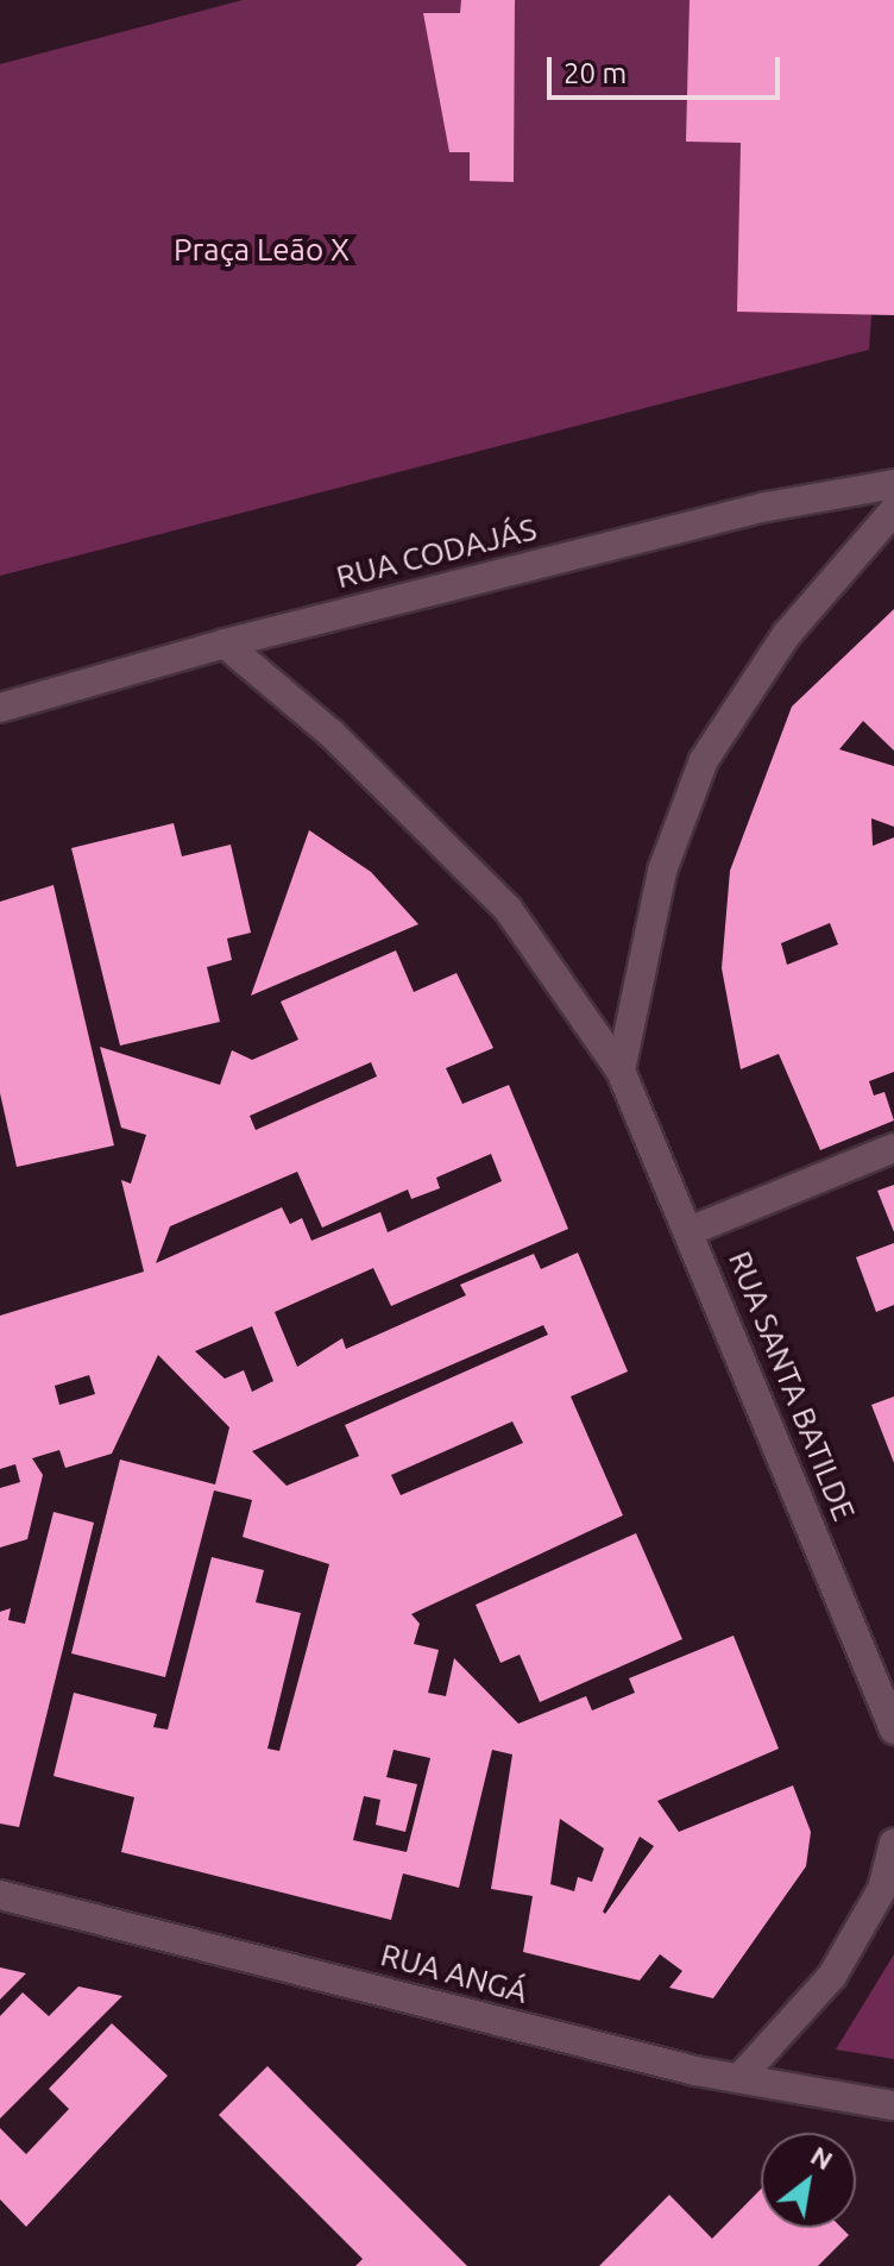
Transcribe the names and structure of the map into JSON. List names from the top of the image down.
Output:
{
  "streets": {
    "street": ["RUA CODAJÁS", "RUA SANTA BATILDE", "RUA ANGÁ"]
  },
  "crossings": [
    ["RUA CODAJÁS", "RUA SANTA BATILDE"]
  ],
  "parks": ["Praça Leão X"],
  "scale_bar": "20 m",
  "north": "top right"
}
